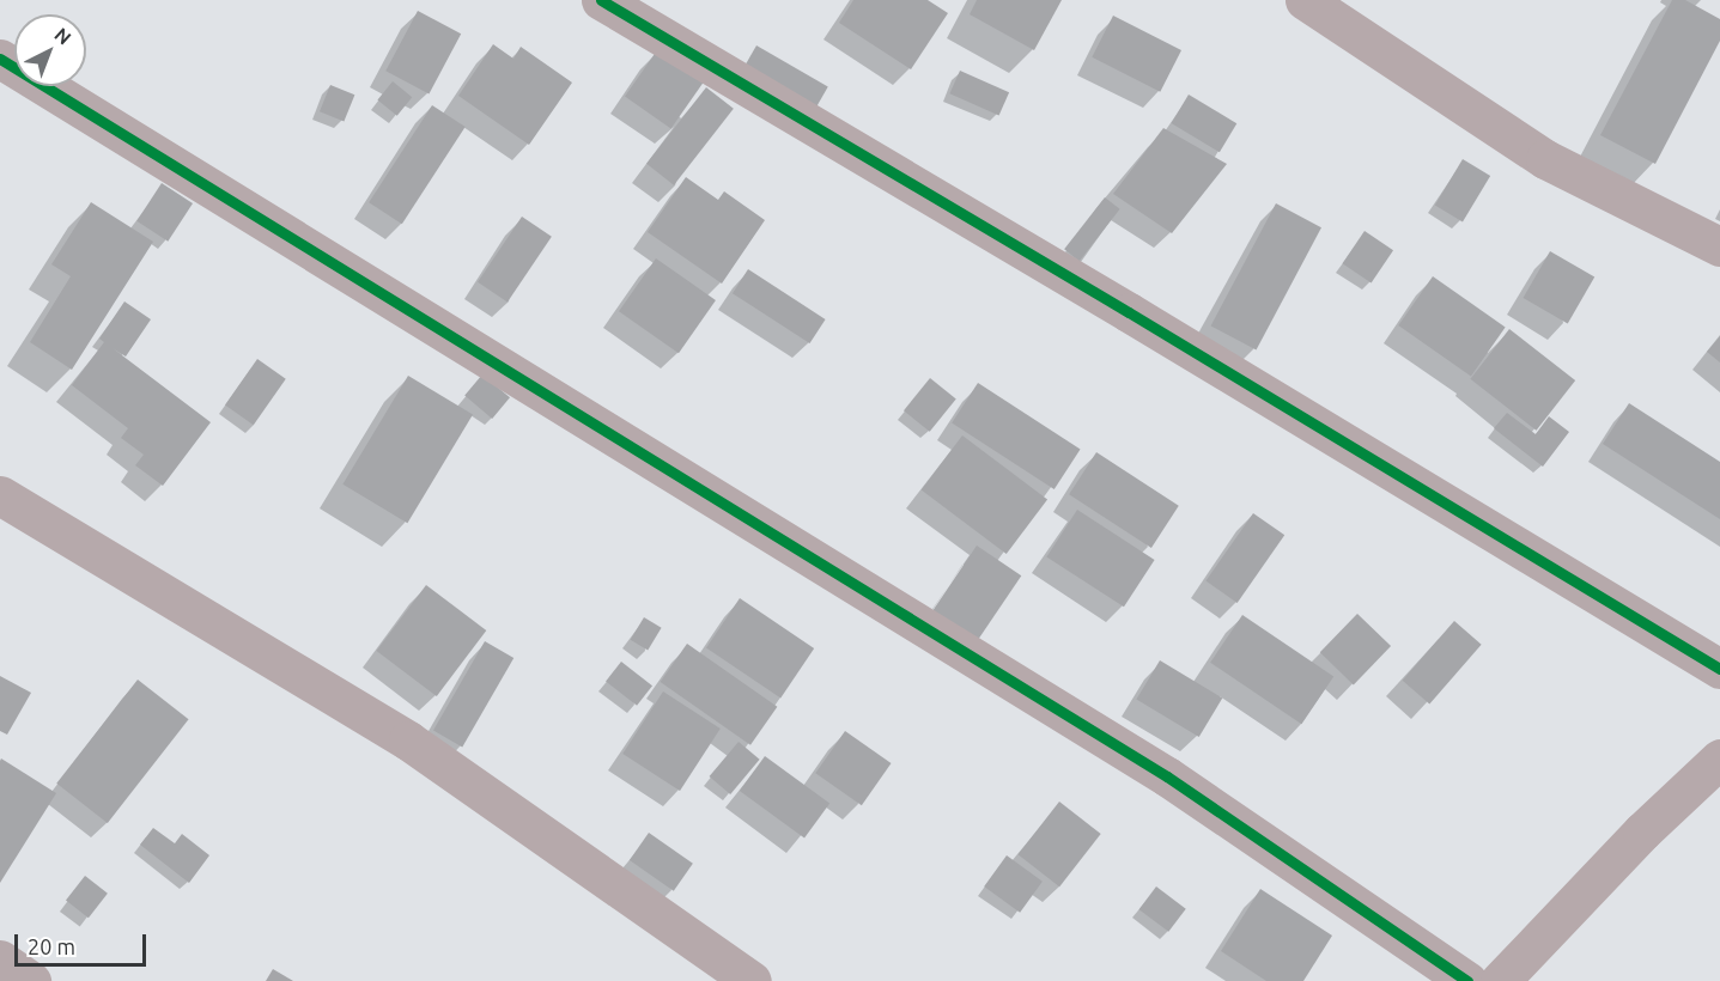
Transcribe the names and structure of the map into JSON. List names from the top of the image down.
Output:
{
  "scale_bar": "20 m",
  "north": "top right"
}
